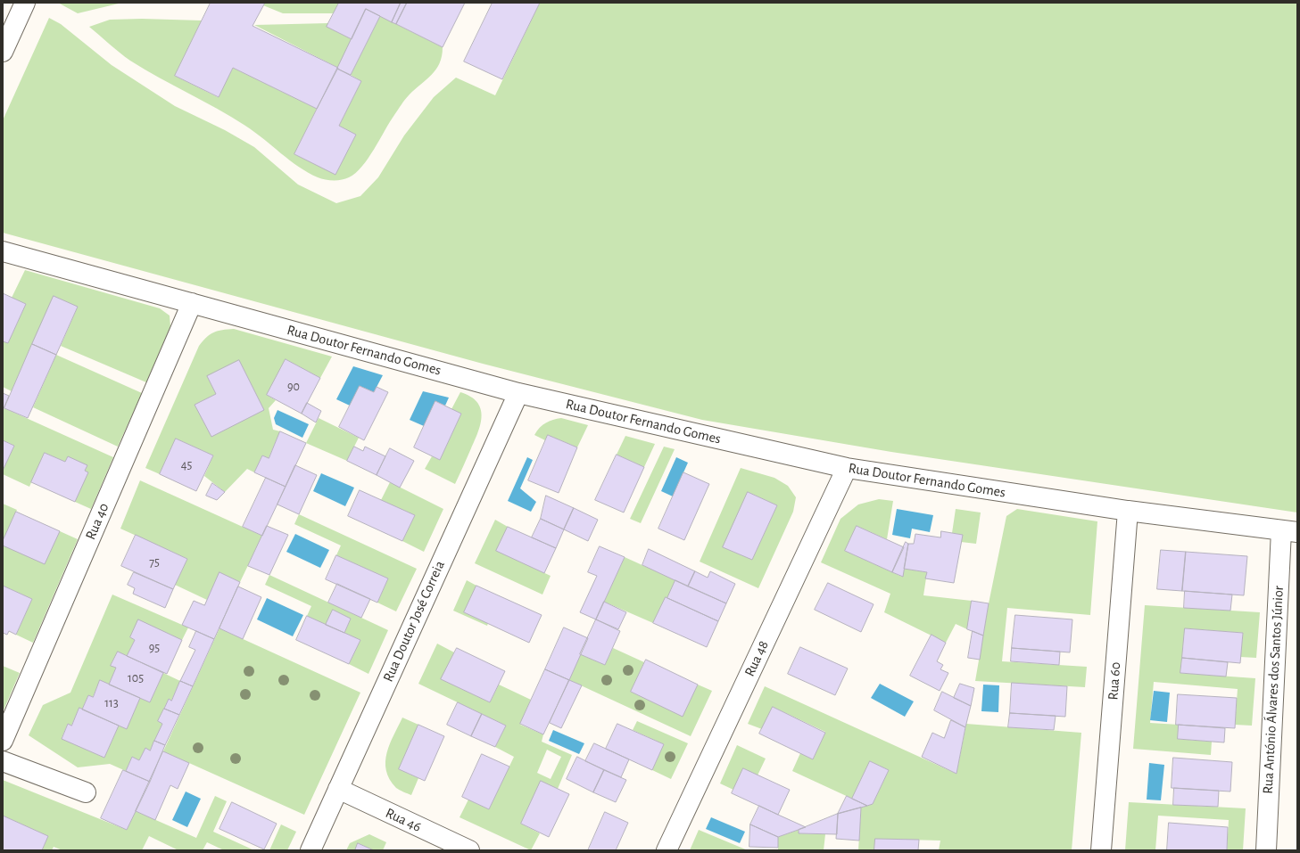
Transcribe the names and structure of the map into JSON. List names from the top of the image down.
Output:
{
  "streets": {
    "street": [
      "Rua Doutor Fernando Gomes",
      "Rua 40",
      "Rua Doutor José Correia",
      "Rua 48",
      "Rua 60",
      "Rua António Álvares dos Santos Júnior",
      "Rua 46"
    ]
  },
  "crossings": [
    ["Rua Doutor Fernando Gomes", "Rua 40"],
    ["Rua Doutor Fernando Gomes", "Rua Doutor José Correia"],
    ["Rua Doutor Fernando Gomes", "Rua 48"],
    ["Rua Doutor Fernando Gomes", "Rua 60"],
    ["Rua Doutor Fernando Gomes", "Rua António Álvares dos Santos Júnior"],
    ["Rua Doutor José Correia", "Rua 46"]
  ],
  "house_numbers": [
    "90",
    "45",
    "75",
    "95",
    "105",
    "113"
  ]
}
